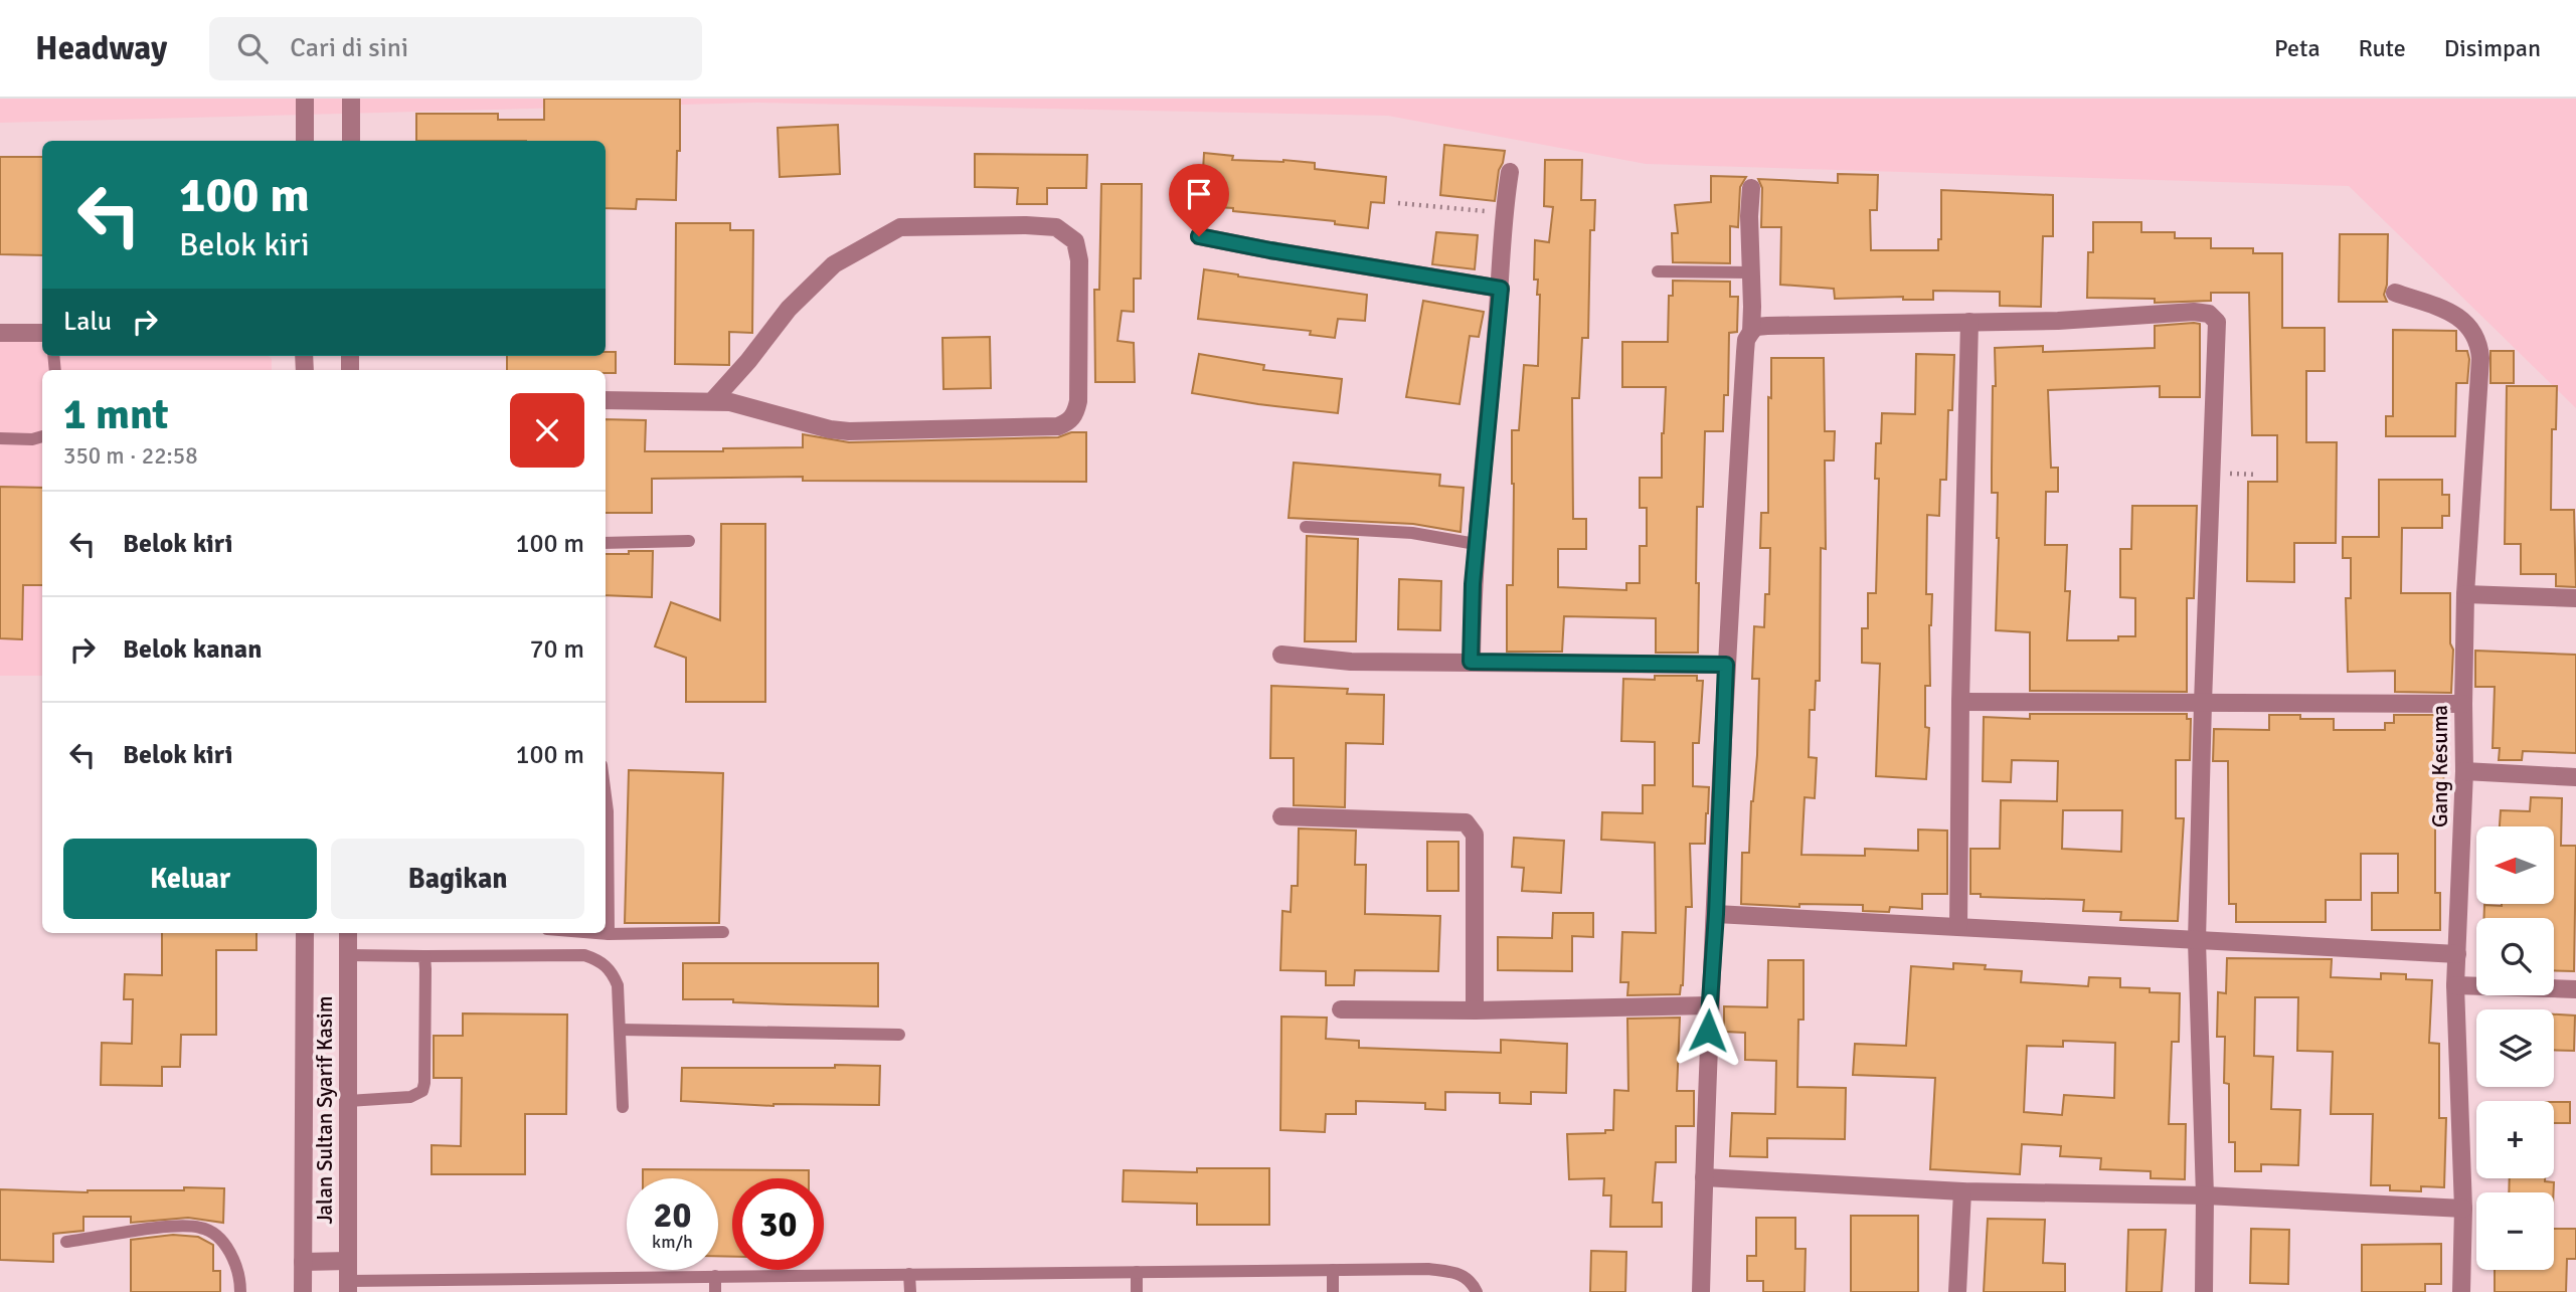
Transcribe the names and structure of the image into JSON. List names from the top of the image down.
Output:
{
  "streets": {
    "street": ["Gang Kesuma", "Jalan Sultan Syarif Kasim"]
  },
  "north": "left",
  "page": {
    "header": "Headway",
    "search": "Cari di sini",
    "nav": ["Peta", "Rute", "Disimpan"],
    "turn": ["100 m", "Belok kiri"],
    "then": "Lalu",
    "heading": ["1 mnt", "350 m · 22:58"],
    "list": [
      {
        "name": "Belok kiri",
        "value": "100 m"
      },
      {
        "name": "Belok kanan",
        "value": "70 m"
      },
      {
        "name": "Belok kiri",
        "value": "100 m"
      }
    ],
    "buttons": ["Keluar", "Bagikan"],
    "map_buttons": ["+", "−"],
    "speed": "20 km/h",
    "limit": "30"
  }
}
